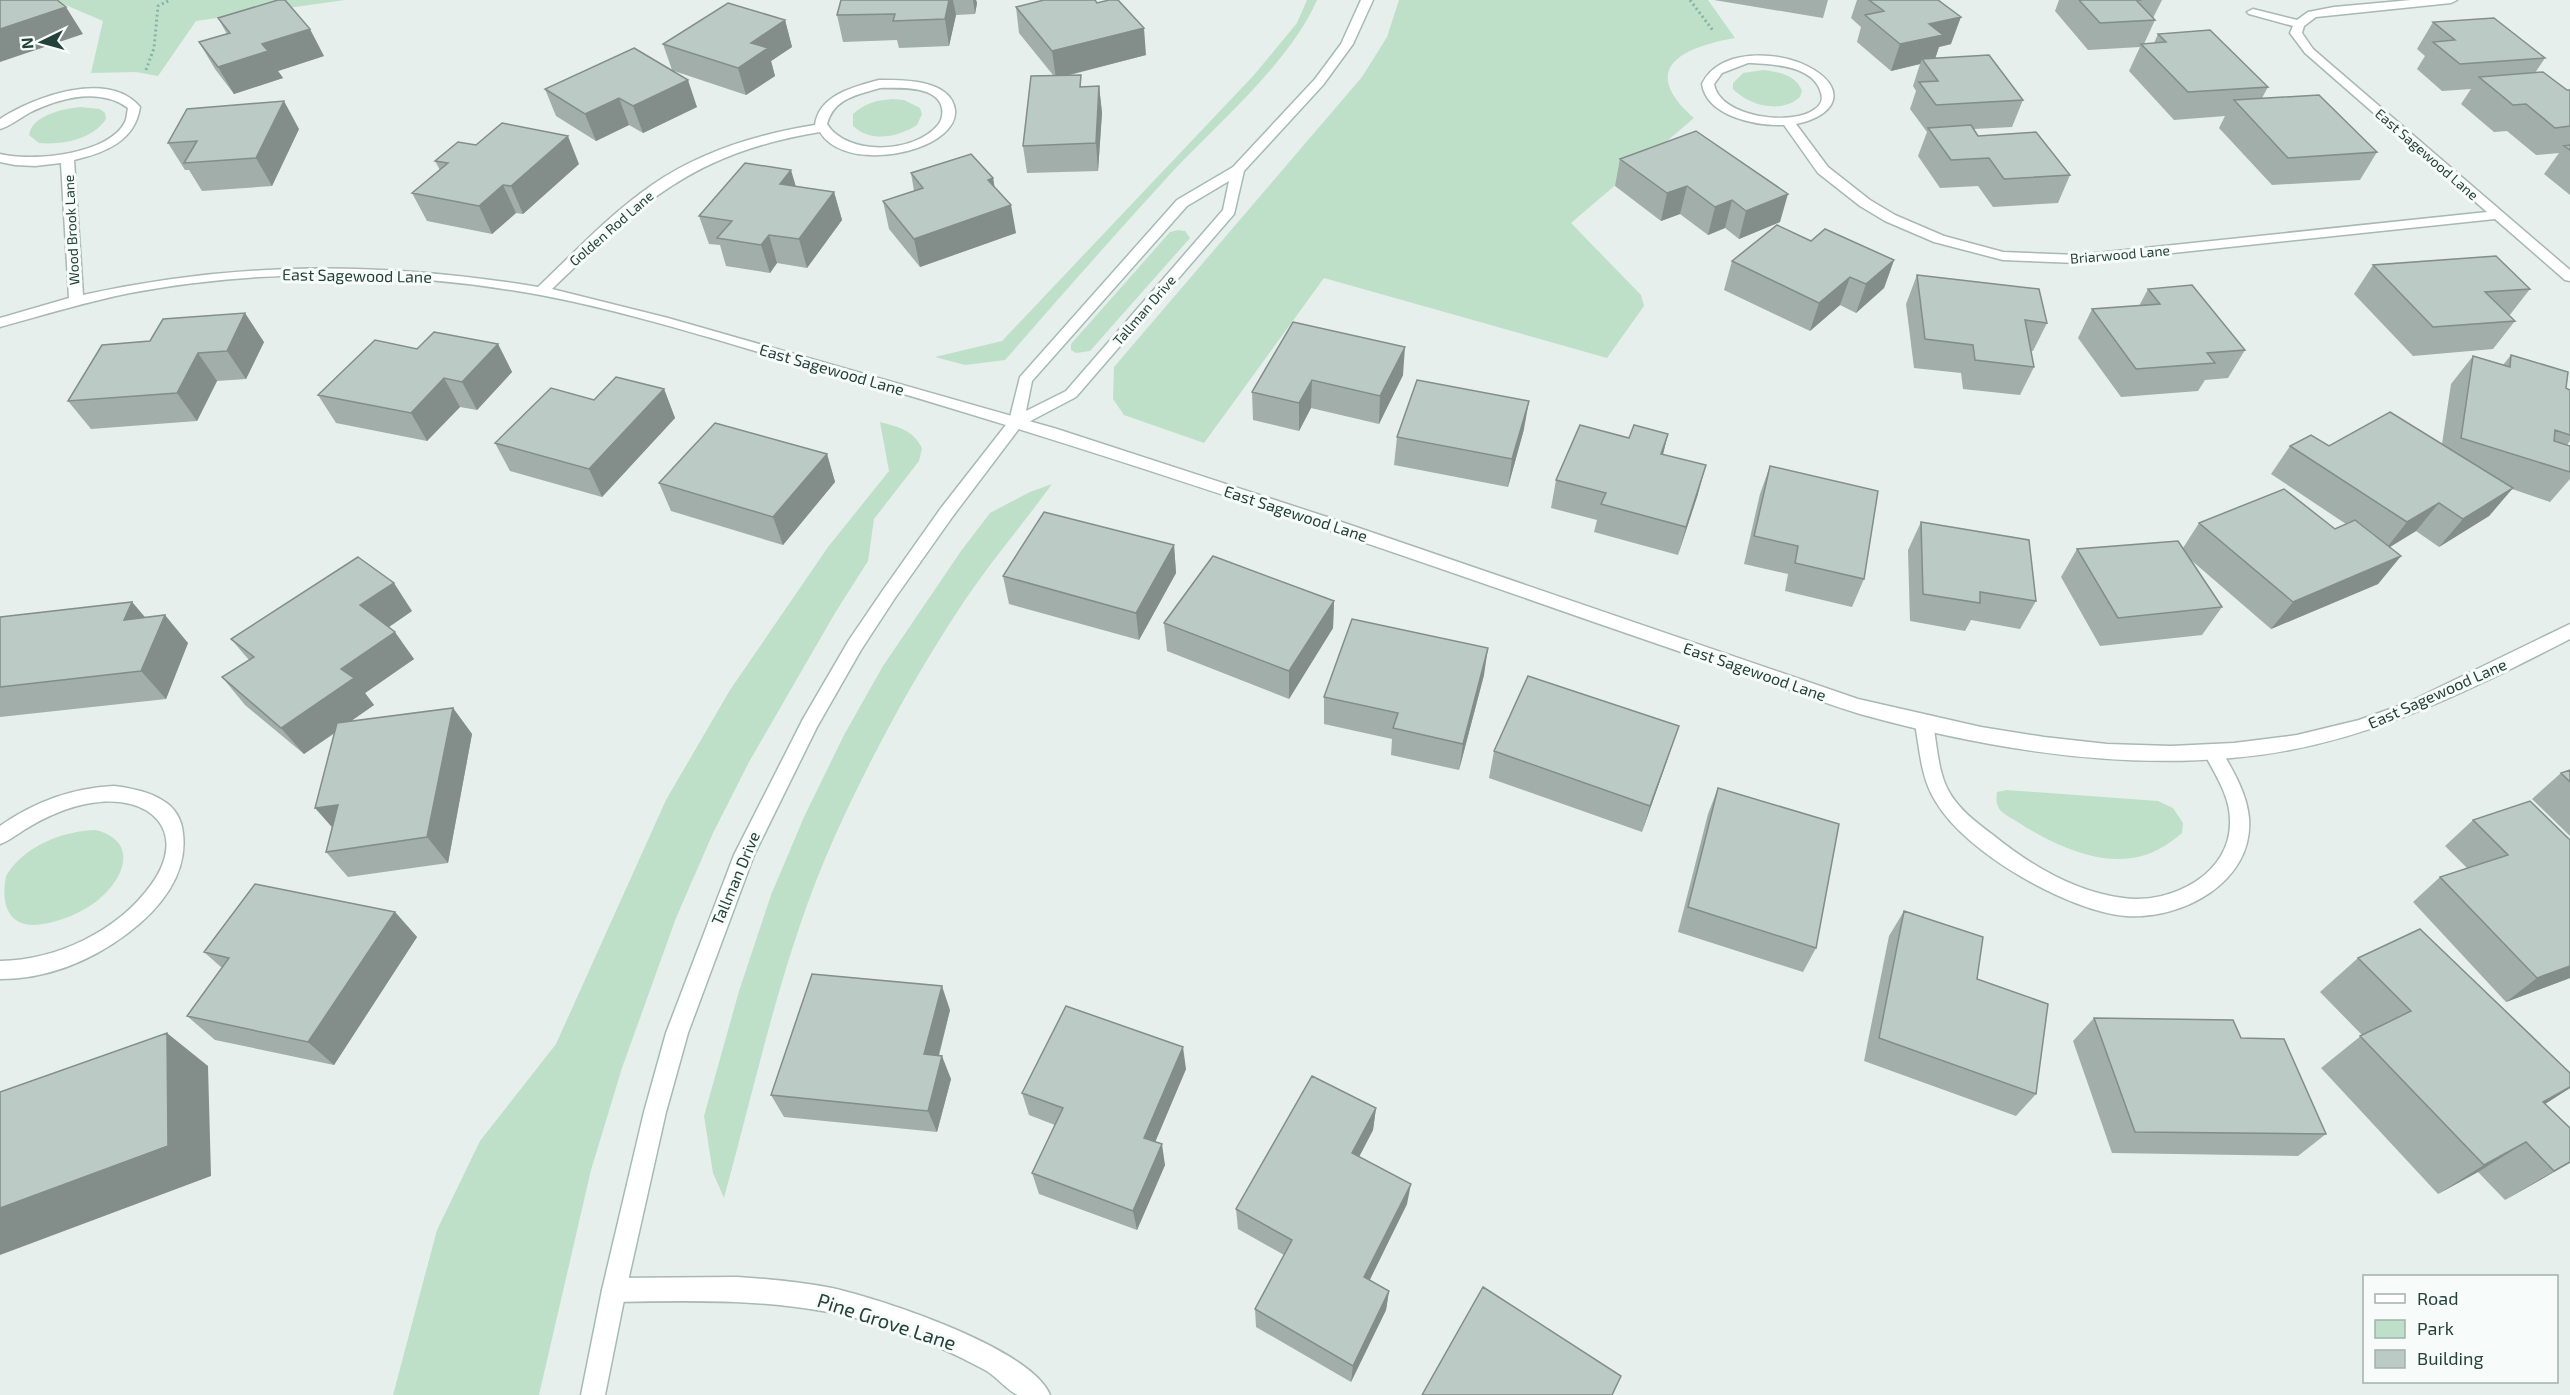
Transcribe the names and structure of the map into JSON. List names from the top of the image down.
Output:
{
  "streets": {
    "street": [
      "East Sagewood Lane",
      "Golden Rod Lane",
      "Wood Brook Lane",
      "Briarwood Lane",
      "Tallman Drive",
      "Pine Grove Lane"
    ]
  },
  "crossings": [
    ["East Sagewood Lane", "Golden Rod Lane"],
    ["East Sagewood Lane", "Wood Brook Lane"],
    ["East Sagewood Lane", "Briarwood Lane"],
    ["East Sagewood Lane", "Tallman Drive"],
    ["Tallman Drive", "Pine Grove Lane"]
  ],
  "legend": ["Road", "Park", "Building"],
  "north": "left"
}
